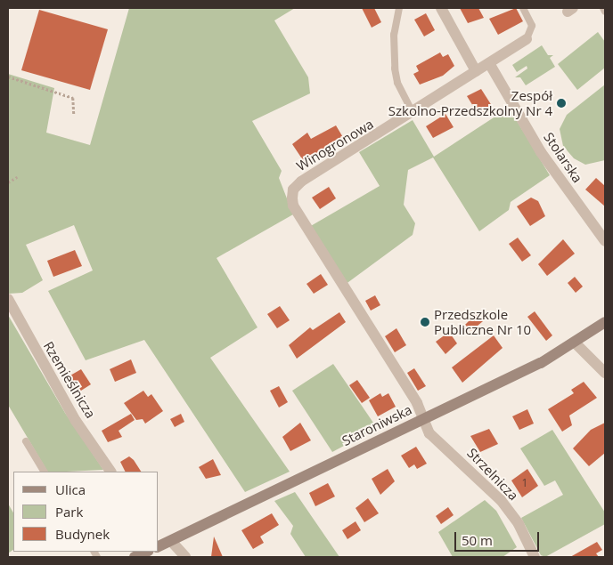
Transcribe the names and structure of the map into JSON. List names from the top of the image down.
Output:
{
  "streets": {
    "street": [
      "Winogronowa",
      "Stolarska",
      "Rzemieślnicza",
      "Staroniwska",
      "Strzelnicza"
    ]
  },
  "crossings": [
    ["Winogronowa", "Stolarska"],
    ["Winogronowa", "Staroniwska"],
    ["Winogronowa", "Strzelnicza"],
    ["Staroniwska", "Strzelnicza"]
  ],
  "places": ["Zespół Szkolno-Przedszkolny Nr 4", "Przedszkole Publiczne Nr 10"],
  "house_numbers": ["1"],
  "legend": ["Ulica", "Park", "Budynek"],
  "scale_bar": "50 m"
}
